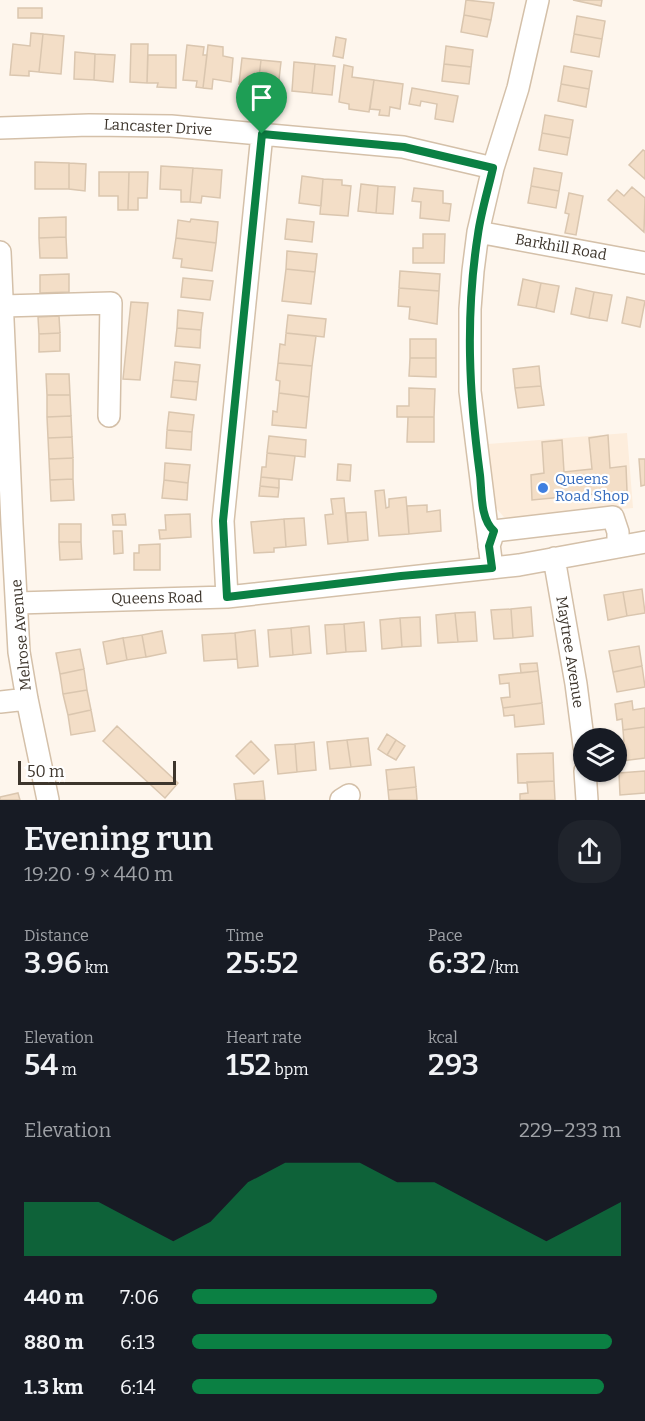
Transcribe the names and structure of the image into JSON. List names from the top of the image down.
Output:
{
  "streets": {
    "street": [
      "Lancaster Drive",
      "Barkhill Road",
      "Queens Road",
      "Melrose Avenue",
      "Maytree Avenue"
    ]
  },
  "crossings": [
    ["Queens Road", "Melrose Avenue"],
    ["Queens Road", "Maytree Avenue"]
  ],
  "places": ["Queens Road Shop"],
  "scale_bar": "50 m",
  "page": {
    "scale": "50 m",
    "heading": ["Evening run", "19:20 · 9 × 440 m"],
    "stats": [
      ["Distance", "3.96 km"],
      ["Time", "25:52"],
      ["Pace", "6:32 /km"],
      ["Elevation", "54 m"],
      ["Heart rate", "152 bpm"],
      ["kcal", "293"]
    ],
    "chart": ["Elevation", "229–233 m"],
    "list": [
      {
        "name": "440 m",
        "note": "7:06"
      },
      {
        "name": "880 m",
        "note": "6:13"
      },
      {
        "name": "1.3 km",
        "note": "6:14"
      }
    ]
  }
}
